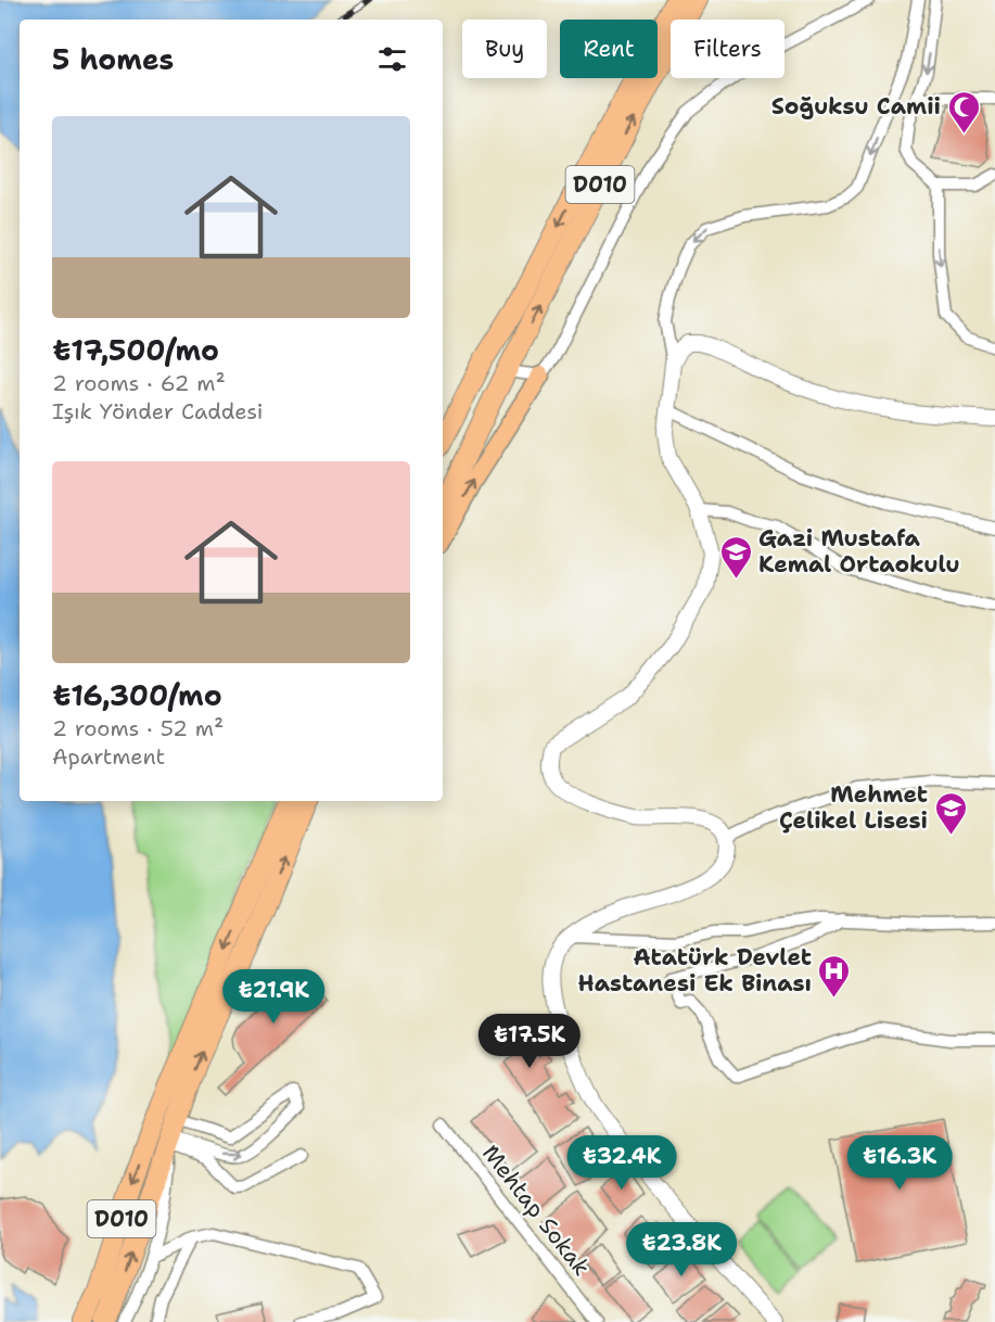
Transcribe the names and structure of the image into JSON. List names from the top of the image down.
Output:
{
  "streets": {
    "highway": ["D010"],
    "street": ["Mehtap Sokak"]
  },
  "places": {
    "mosque": ["Soğuksu Camii"],
    "school or university": ["Gazi Mustafa Kemal Ortaokulu", "Mehmet Çelikel Lisesi"],
    "hospital": ["Atatürk Devlet Hastanesi Ek Binası"]
  },
  "page": {
    "chip": ["Buy", "Rent", "Filters"],
    "heading": "5 homes",
    "list": [
      {
        "name": "₺17,500/mo",
        "note": "2 rooms · 62 m² · Işık Yönder Caddesi"
      },
      {
        "name": "₺16,300/mo",
        "note": "2 rooms · 52 m² · Apartment"
      }
    ],
    "price": [
      "₺21.9K",
      "₺17.5K",
      "₺32.4K",
      "₺16.3K",
      "₺23.8K"
    ]
  }
}
